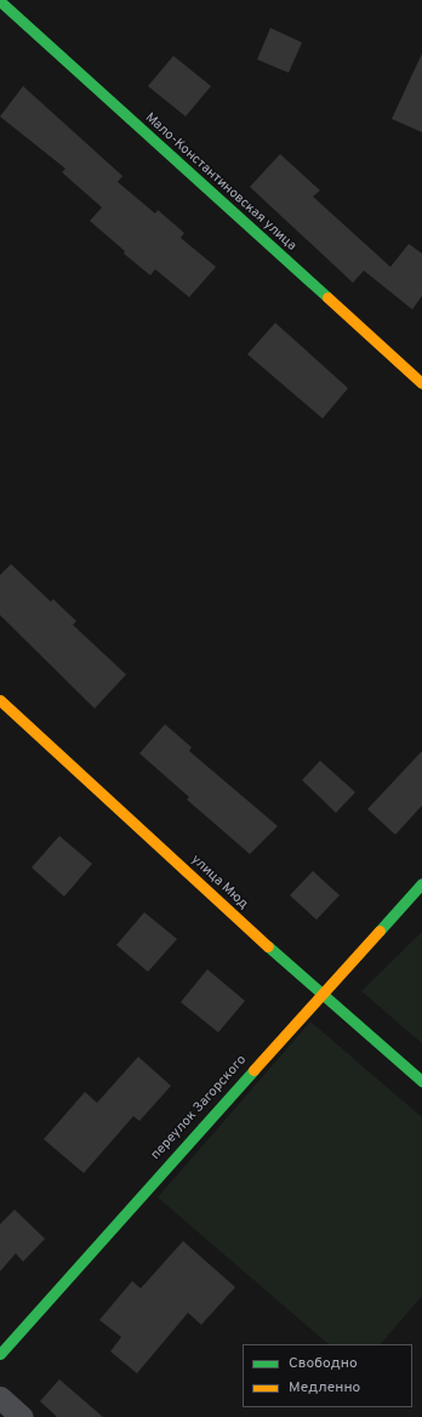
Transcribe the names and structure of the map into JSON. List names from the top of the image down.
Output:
{
  "streets": {
    "street": ["Мало-Константиновская улица", "улица Мюд", "переулок Загорского"]
  },
  "crossings": [
    ["улица Мюд", "переулок Загорского"]
  ],
  "legend": ["Свободно", "Медленно"]
}
